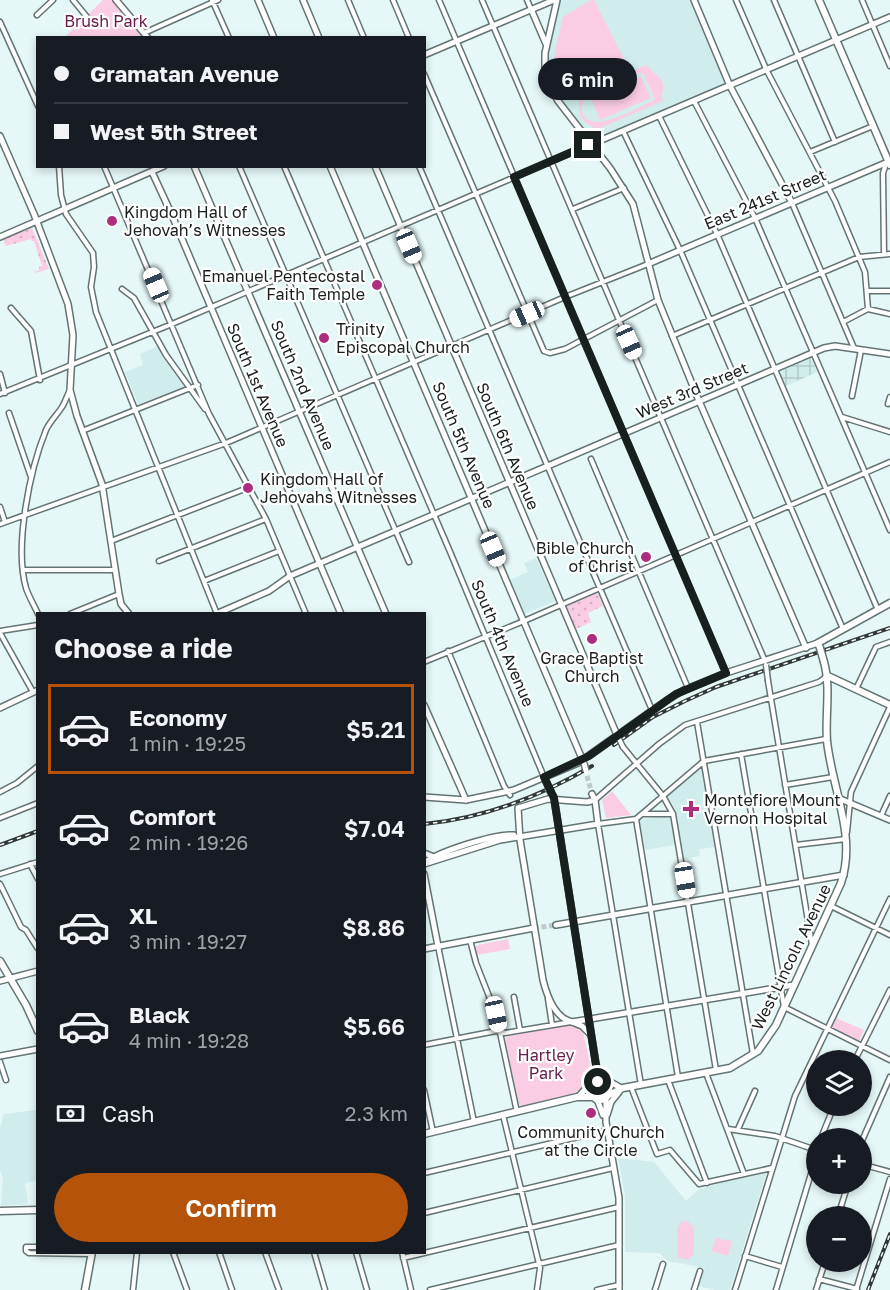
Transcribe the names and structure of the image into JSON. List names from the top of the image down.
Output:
{
  "streets": {
    "main road": ["West Lincoln Avenue"],
    "street": [
      "East 241st Street",
      "South 1st Avenue",
      "South 2nd Avenue",
      "West 3rd Street",
      "South 5th Avenue",
      "South 6th Avenue",
      "South 4th Avenue"
    ]
  },
  "crossings": [
    ["South 1st Avenue", "West 3rd Street"],
    ["South 2nd Avenue", "West 3rd Street"],
    ["West 3rd Street", "South 5th Avenue"],
    ["West 3rd Street", "South 6th Avenue"],
    ["West 3rd Street", "South 4th Avenue"]
  ],
  "parks": ["Brush Park", "Hartley Park"],
  "places": {
    "other": [
      "Kingdom Hall of Jehovah’s Witnesses",
      "Emanuel Pentecostal Faith Temple",
      "Trinity Episcopal Church",
      "Kingdom Hall of Jehovahs Witnesses",
      "Bible Church of Christ",
      "Grace Baptist Church",
      "Community Church at the Circle"
    ],
    "health": ["Montefiore Mount Vernon Hospital"]
  },
  "page": {
    "banner": ["Gramatan Avenue", "West 5th Street"],
    "bubble": "6 min",
    "heading": "Choose a ride",
    "list": [
      {
        "name": "Economy",
        "note": "1 min · 19:25",
        "value": "$5.21"
      },
      {
        "name": "Comfort",
        "note": "2 min · 19:26",
        "value": "$7.04"
      },
      {
        "name": "XL",
        "note": "3 min · 19:27",
        "value": "$8.86"
      },
      {
        "name": "Black",
        "note": "4 min · 19:28",
        "value": "$5.66"
      }
    ],
    "map_buttons": ["+", "−"],
    "pay": ["Cash", "2.3 km"],
    "buttons": "Confirm"
  }
}
